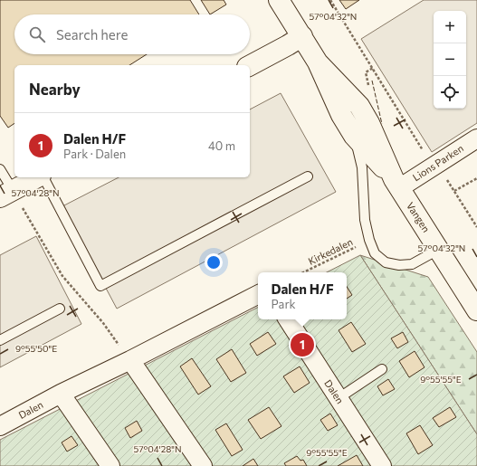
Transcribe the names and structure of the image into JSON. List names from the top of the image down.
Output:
{
  "streets": {
    "street": ["Lions Parken", "Vangen", "Dalen"],
    "path": ["Kirkedalen"]
  },
  "crossings": [
    ["Lions Parken", "Vangen"]
  ],
  "page": {
    "map_buttons": ["+", "−"],
    "search": "Search here",
    "heading": "Nearby",
    "list": [
      {
        "mark": "1",
        "name": "Dalen H/F",
        "note": "Park · Dalen",
        "value": "40 m"
      }
    ],
    "popup": ["Dalen H/F", "Park"],
    "pins": "1"
  },
  "coordinates": [
    "57°04'32\"N",
    "57°04'28\"N",
    "9°55'50\"E",
    "9°55'55\"E"
  ]
}
